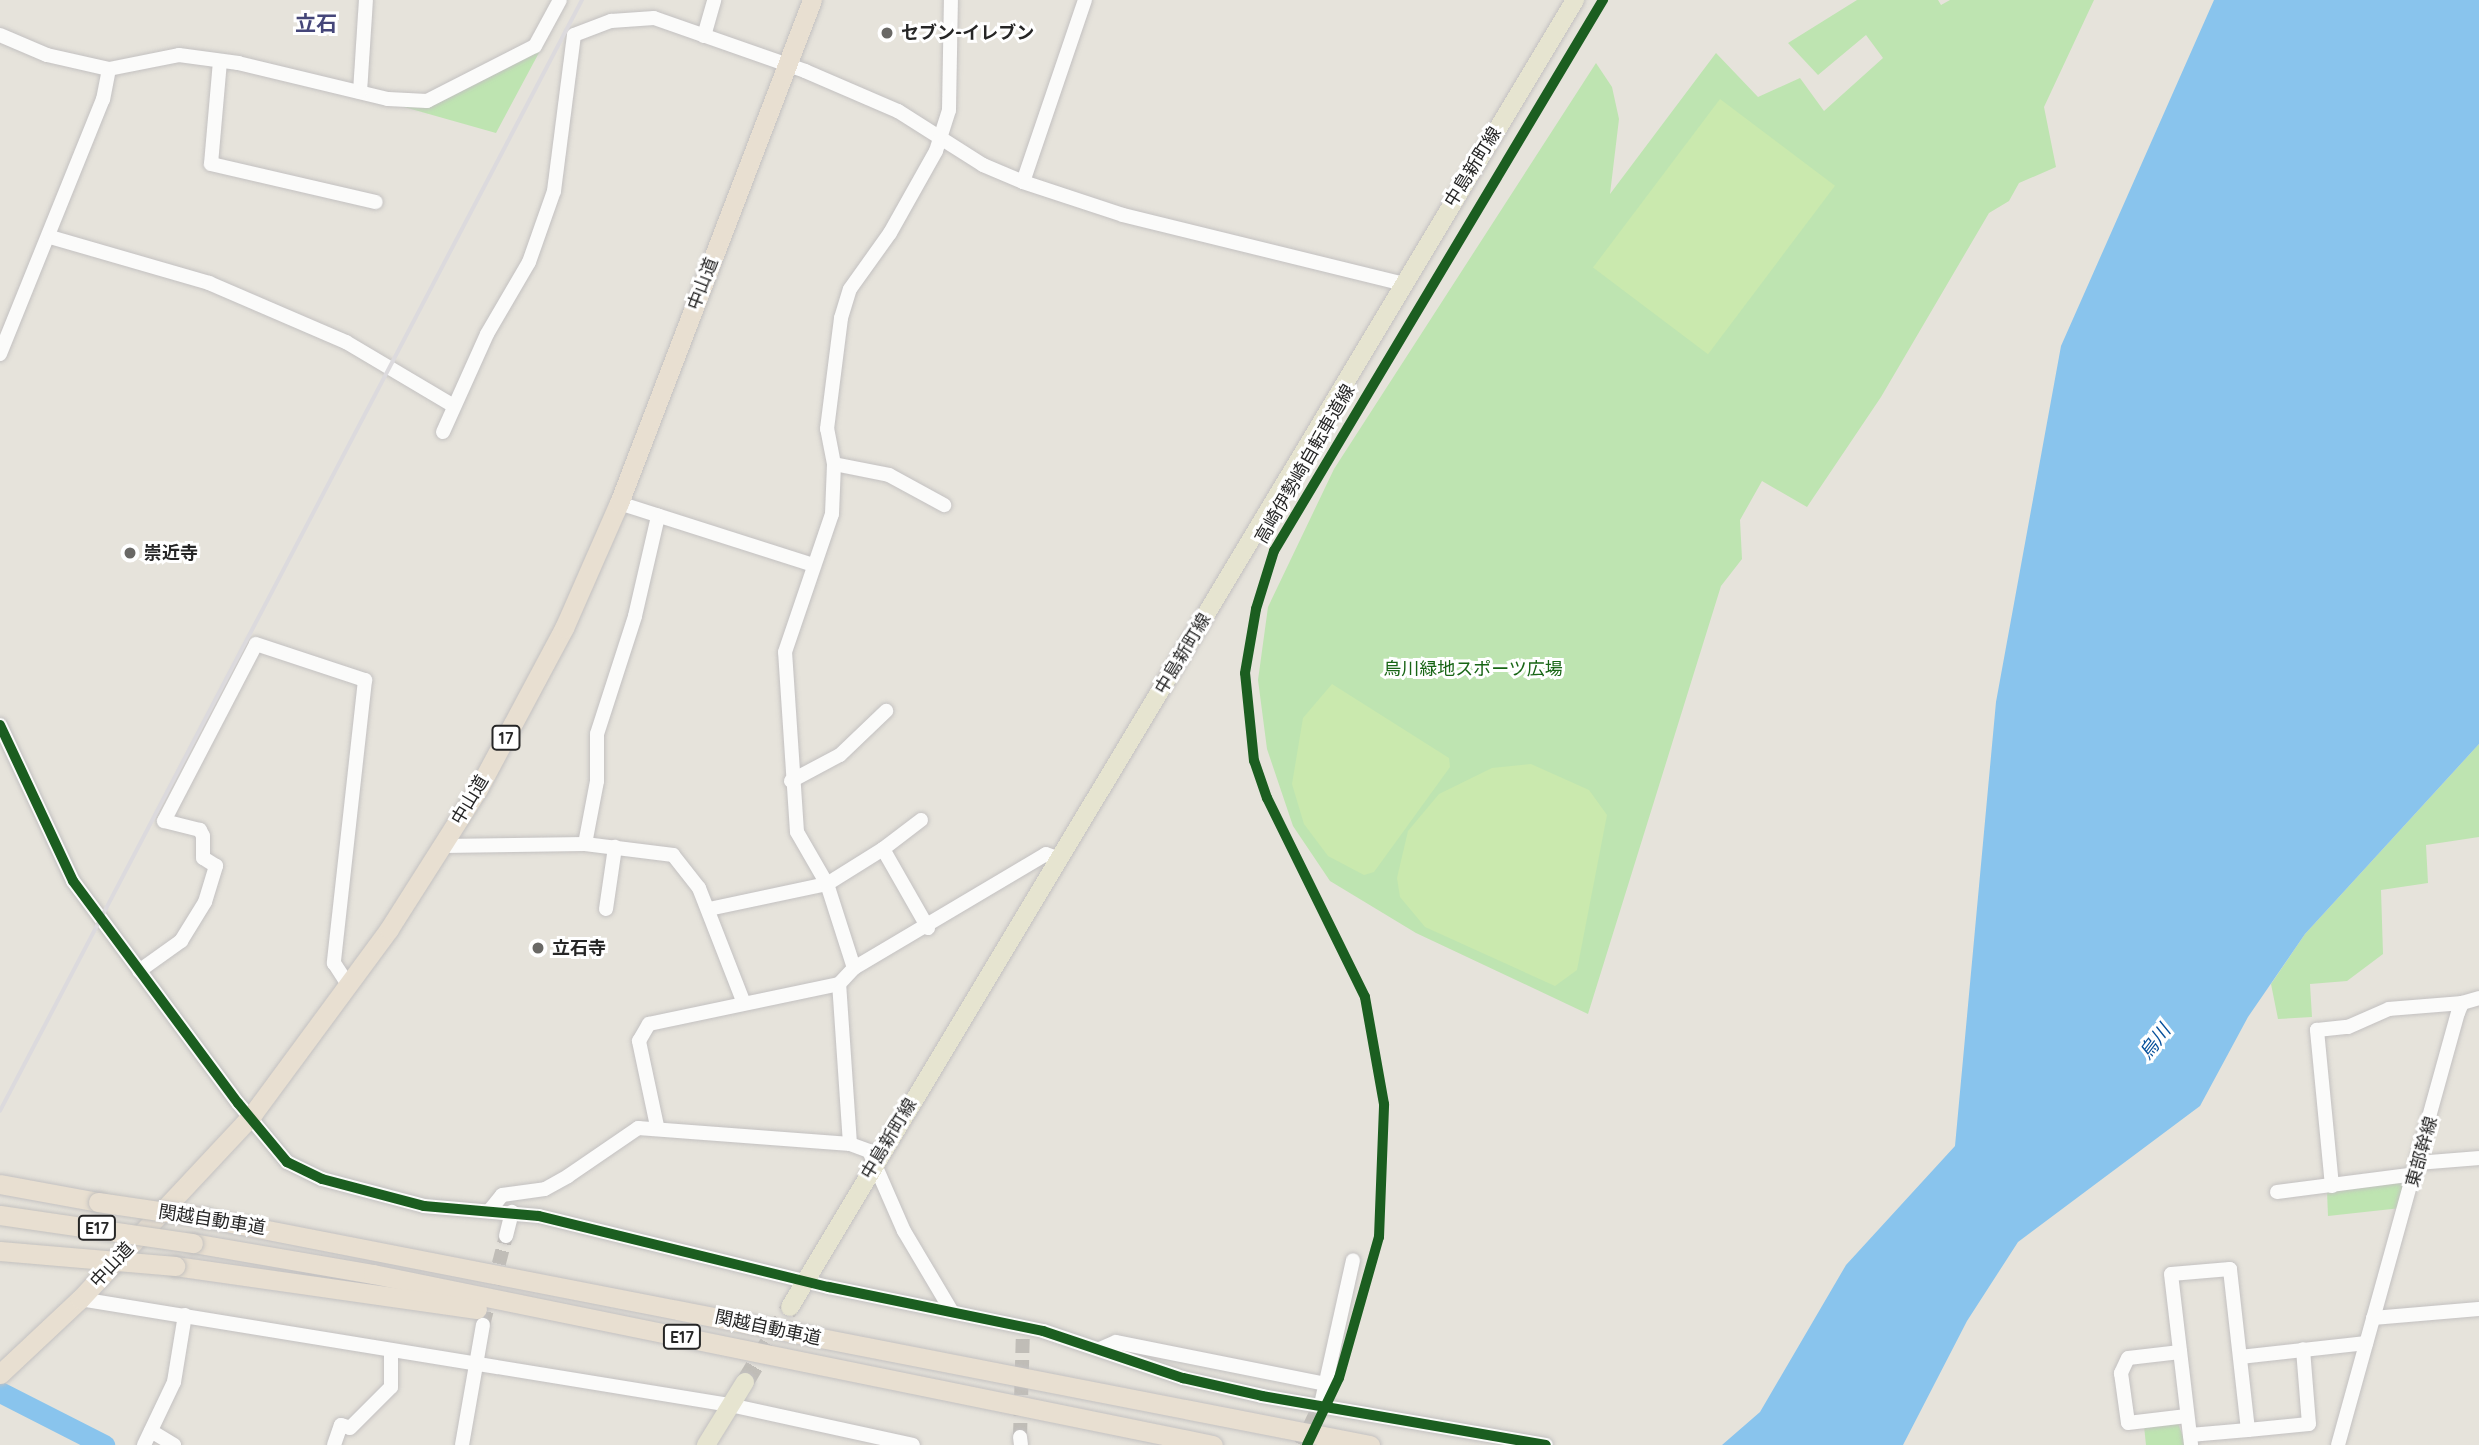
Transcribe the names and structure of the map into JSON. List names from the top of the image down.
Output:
{
  "streets": {
    "highway": [
      "中山道",
      "17",
      "関越自動車道",
      "E17"
    ],
    "main road": ["中島新町線"],
    "street": ["東部幹線"],
    "cycle path": ["高崎伊勢崎自転車道線"]
  },
  "districts": ["立石"],
  "water": ["烏川"],
  "parks": ["烏川緑地スポーツ広場"],
  "places": ["セブン-イレブン", "崇近寺", "立石寺"]
}
